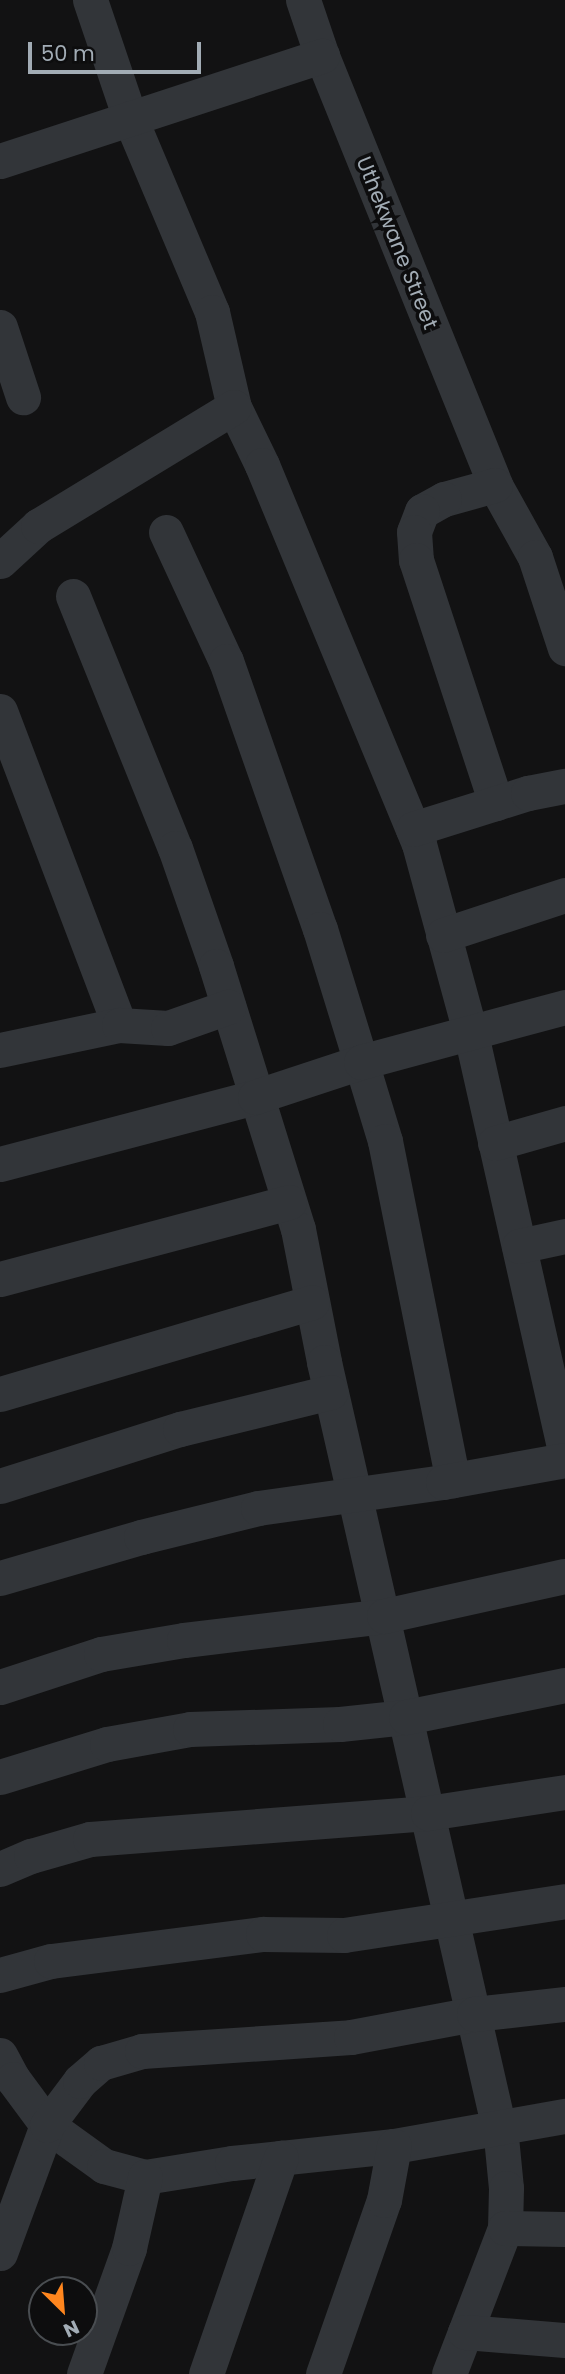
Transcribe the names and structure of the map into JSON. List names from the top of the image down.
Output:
{
  "streets": {
    "street": ["Uthekwane Street"]
  },
  "scale_bar": "50 m",
  "north": "bottom right"
}
